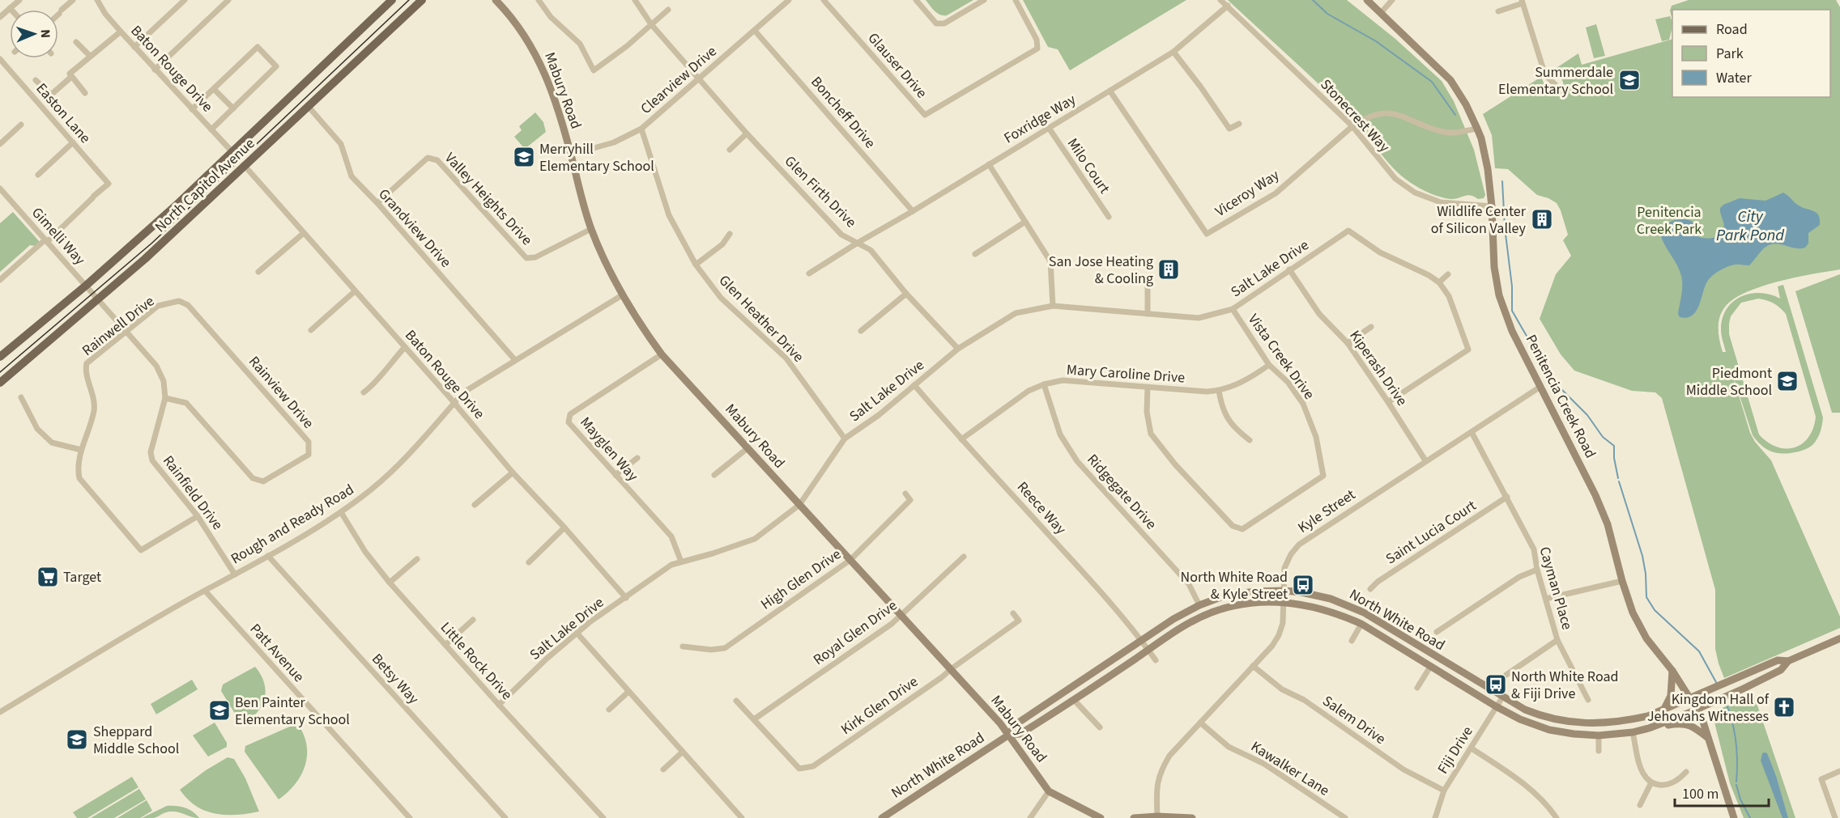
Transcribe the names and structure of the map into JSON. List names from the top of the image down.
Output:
{
  "streets": {
    "main road": [
      "Mabury Road",
      "North Capitol Avenue",
      "Penitencia Creek Road",
      "North White Road"
    ],
    "street": [
      "Glauser Drive",
      "Baton Rouge Drive",
      "Clearview Drive",
      "Boncheff Drive",
      "Easton Lane",
      "Stonecrest Way",
      "Foxridge Way",
      "Milo Court",
      "Glen Firth Drive",
      "Viceroy Way",
      "Valley Heights Drive",
      "Grandview Drive",
      "Gimelli Way",
      "Salt Lake Drive",
      "Glen Heather Drive",
      "Rainwell Drive",
      "Vista Creek Drive",
      "Kiperash Drive",
      "Mary Caroline Drive",
      "Rainview Drive",
      "Mayglen Way",
      "Ridgegate Drive",
      "Rainfield Drive",
      "Reece Way",
      "Kyle Street",
      "Rough and Ready Road",
      "Saint Lucia Court",
      "High Glen Drive",
      "Cayman Place",
      "Royal Glen Drive",
      "Patt Avenue",
      "Little Rock Drive",
      "Betsy Way",
      "Kirk Glen Drive",
      "Salem Drive",
      "Fiji Drive",
      "Kawalker Lane"
    ]
  },
  "crossings": [
    ["Baton Rouge Drive", "North Capitol Avenue"],
    ["Baton Rouge Drive", "Salt Lake Drive"],
    ["Baton Rouge Drive", "Rough and Ready Road"],
    ["Clearview Drive", "Mabury Road"],
    ["Clearview Drive", "Boncheff Drive"],
    ["Clearview Drive", "Glen Firth Drive"],
    ["Clearview Drive", "Glen Heather Drive"],
    ["Mabury Road", "Valley Heights Drive"],
    ["Mabury Road", "Salt Lake Drive"],
    ["Mabury Road", "Mayglen Way"],
    ["Mabury Road", "Rough and Ready Road"],
    ["Mabury Road", "High Glen Drive"],
    ["Mabury Road", "North White Road"],
    ["Mabury Road", "Royal Glen Drive"],
    ["Mabury Road", "Kirk Glen Drive"],
    ["Boncheff Drive", "Foxridge Way"],
    ["Easton Lane", "Gimelli Way"],
    ["Stonecrest Way", "Foxridge Way"],
    ["Stonecrest Way", "Viceroy Way"],
    ["Stonecrest Way", "Penitencia Creek Road"],
    ["Foxridge Way", "Milo Court"],
    ["Foxridge Way", "Glen Firth Drive"],
    ["Foxridge Way", "Viceroy Way"],
    ["North Capitol Avenue", "Grandview Drive"],
    ["North Capitol Avenue", "Gimelli Way"],
    ["North Capitol Avenue", "Rainfield Drive"],
    ["Glen Firth Drive", "Salt Lake Drive"],
    ["Viceroy Way", "Penitencia Creek Road"],
    ["Valley Heights Drive", "Grandview Drive"],
    ["Grandview Drive", "Rough and Ready Road"],
    ["Gimelli Way", "Rainfield Drive"],
    ["Salt Lake Drive", "Glen Heather Drive"],
    ["Salt Lake Drive", "Vista Creek Drive"],
    ["Salt Lake Drive", "Kiperash Drive"],
    ["Salt Lake Drive", "Mayglen Way"],
    ["Salt Lake Drive", "Reece Way"],
    ["Salt Lake Drive", "Little Rock Drive"],
    ["Rainwell Drive", "Rainview Drive"],
    ["Rainwell Drive", "Rainfield Drive"],
    ["Vista Creek Drive", "Mary Caroline Drive"],
    ["Kiperash Drive", "Kyle Street"],
    ["Mary Caroline Drive", "Ridgegate Drive"],
    ["Mary Caroline Drive", "Reece Way"],
    ["Rainview Drive", "Rainfield Drive"],
    ["Penitencia Creek Road", "Kyle Street"],
    ["Penitencia Creek Road", "North White Road"],
    ["Ridgegate Drive", "North White Road"],
    ["Rainfield Drive", "Rough and Ready Road"],
    ["Reece Way", "North White Road"],
    ["Kyle Street", "Cayman Place"],
    ["Kyle Street", "North White Road"],
    ["Kyle Street", "Salem Drive"],
    ["Kyle Street", "Kawalker Lane"],
    ["Rough and Ready Road", "Patt Avenue"],
    ["Rough and Ready Road", "Little Rock Drive"],
    ["Rough and Ready Road", "Betsy Way"],
    ["Saint Lucia Court", "Cayman Place"],
    ["North White Road", "Fiji Drive"],
    ["Royal Glen Drive", "Kirk Glen Drive"],
    ["Salem Drive", "Fiji Drive"]
  ],
  "water": ["City Park Pond"],
  "parks": ["Penitencia Creek Park"],
  "places": {
    "school or university": [
      "Summerdale Elementary School",
      "Merryhill Elementary School",
      "Piedmont Middle School",
      "Ben Painter Elementary School",
      "Sheppard Middle School"
    ],
    "building": ["Wildlife Center of Silicon Valley", "San Jose Heating & Cooling"],
    "supermarket": ["Target"],
    "bus stop": ["North White Road & Kyle Street", "North White Road & Fiji Drive"],
    "church": ["Kingdom Hall of Jehovahs Witnesses"]
  },
  "legend": ["Road", "Park", "Water"],
  "scale_bar": "100 m",
  "north": "right"
}
